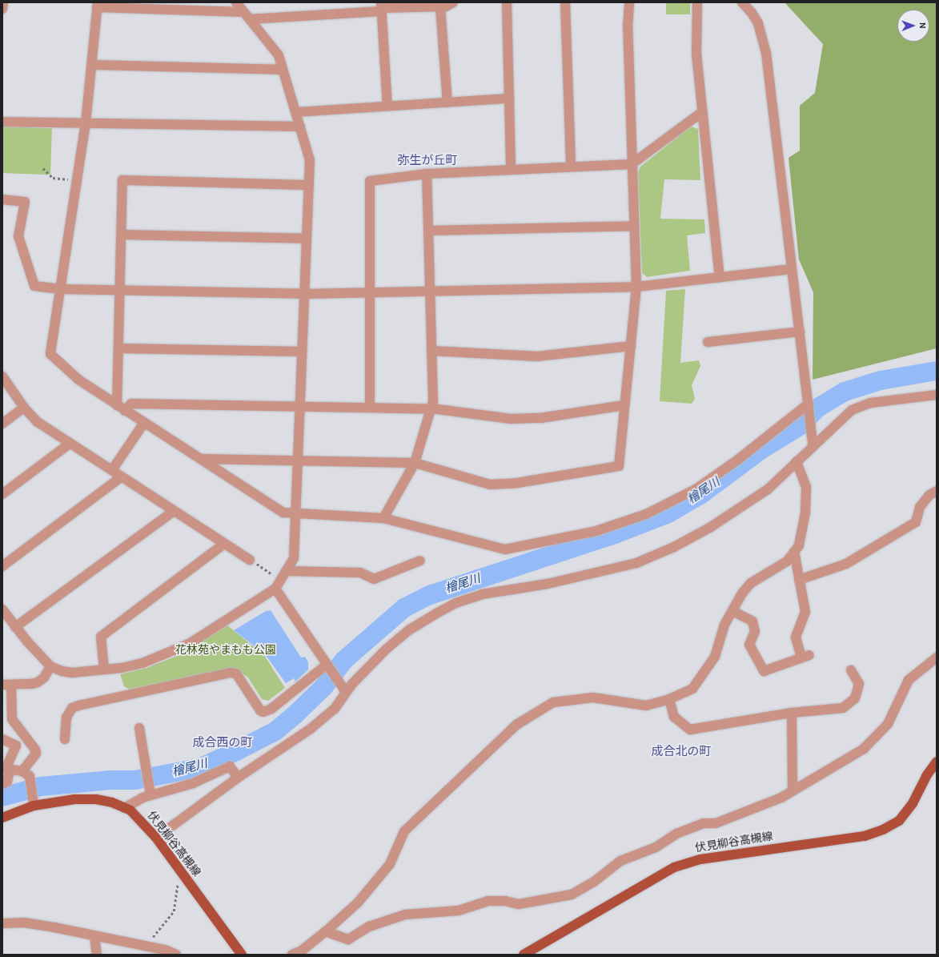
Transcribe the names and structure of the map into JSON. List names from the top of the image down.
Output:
{
  "streets": {
    "main road": ["伏見柳谷高槻線"]
  },
  "districts": ["弥生が丘町", "成合西の町", "成合北の町"],
  "water": ["檜尾川"],
  "parks": ["花林苑やまもも公園"],
  "north": "right"
}
